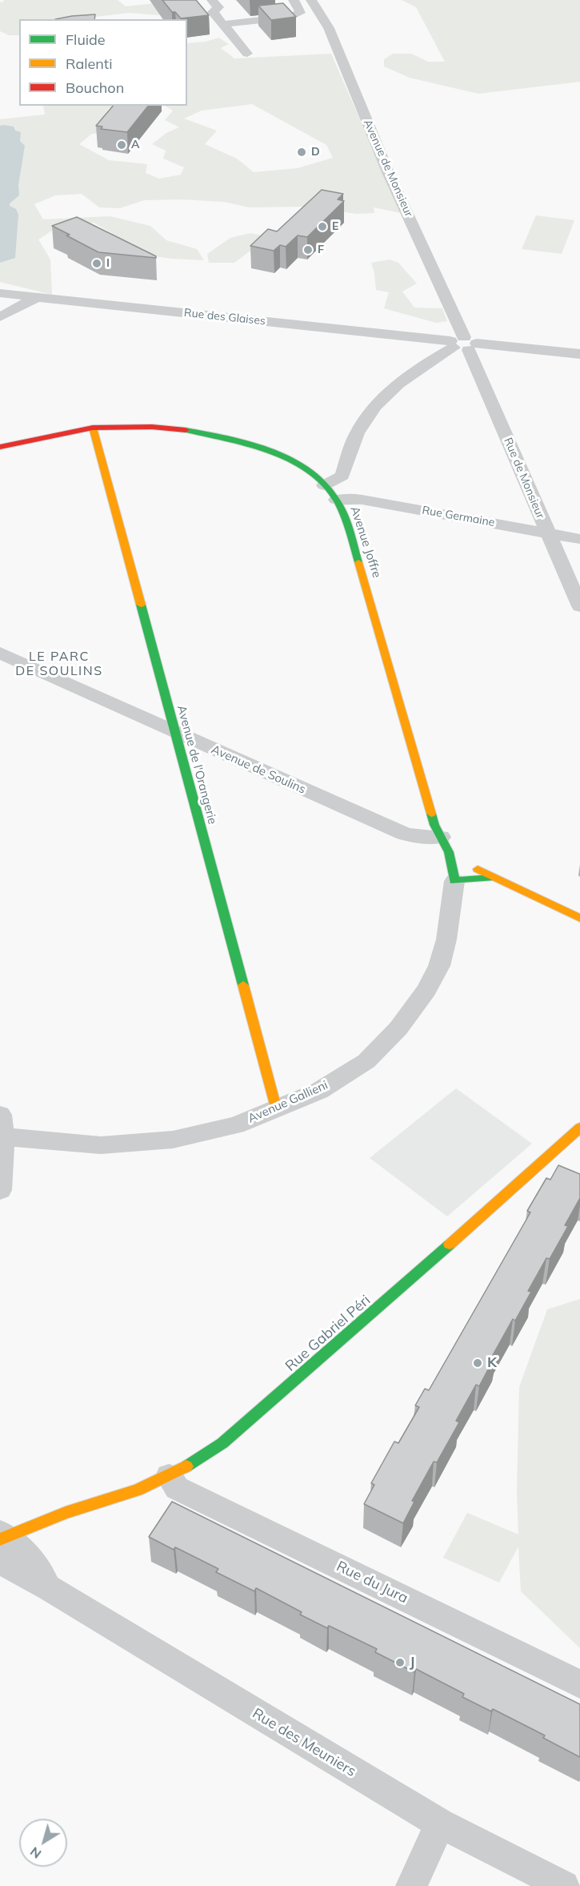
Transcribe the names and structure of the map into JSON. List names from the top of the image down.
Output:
{
  "streets": {
    "street": [
      "Avenue de Monsieur",
      "Rue des Glaises",
      "Rue de Monsieur",
      "Rue Germaine",
      "Avenue Joffre",
      "Avenue de l'Orangerie",
      "Avenue de Soulins",
      "Avenue Gallieni",
      "Rue Gabriel Péri",
      "Rue du Jura",
      "Rue des Meuniers"
    ]
  },
  "crossings": [
    ["Avenue de Monsieur", "Rue des Glaises"],
    ["Avenue de Monsieur", "Rue de Monsieur"],
    ["Rue des Glaises", "Rue de Monsieur"],
    ["Rue de Monsieur", "Rue Germaine"],
    ["Rue Germaine", "Avenue Joffre"],
    ["Avenue Joffre", "Avenue de l'Orangerie"],
    ["Avenue Joffre", "Avenue de Soulins"],
    ["Avenue Joffre", "Avenue Gallieni"],
    ["Avenue de l'Orangerie", "Avenue de Soulins"],
    ["Avenue de l'Orangerie", "Avenue Gallieni"],
    ["Rue Gabriel Péri", "Rue du Jura"],
    ["Rue Gabriel Péri", "Rue des Meuniers"]
  ],
  "districts": ["LE PARC DE SOULINS"],
  "places": [
    "A",
    "D",
    "E",
    "F",
    "I",
    "K",
    "J"
  ],
  "legend": ["Fluide", "Ralenti", "Bouchon"],
  "north": "bottom left"
}
